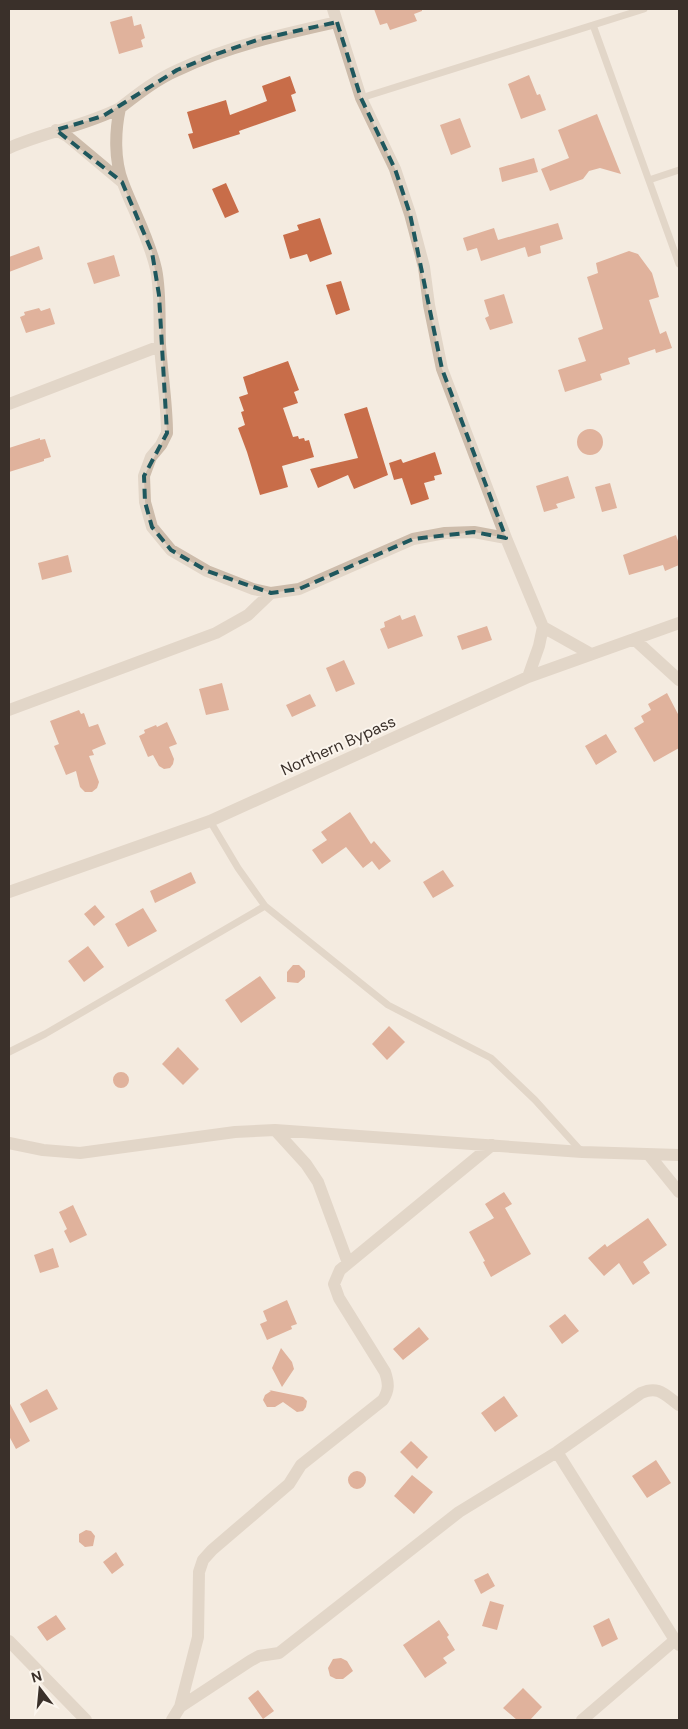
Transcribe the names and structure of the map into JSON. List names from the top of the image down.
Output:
{
  "streets": {
    "street": ["Northern Bypass"]
  },
  "north": "top"
}
